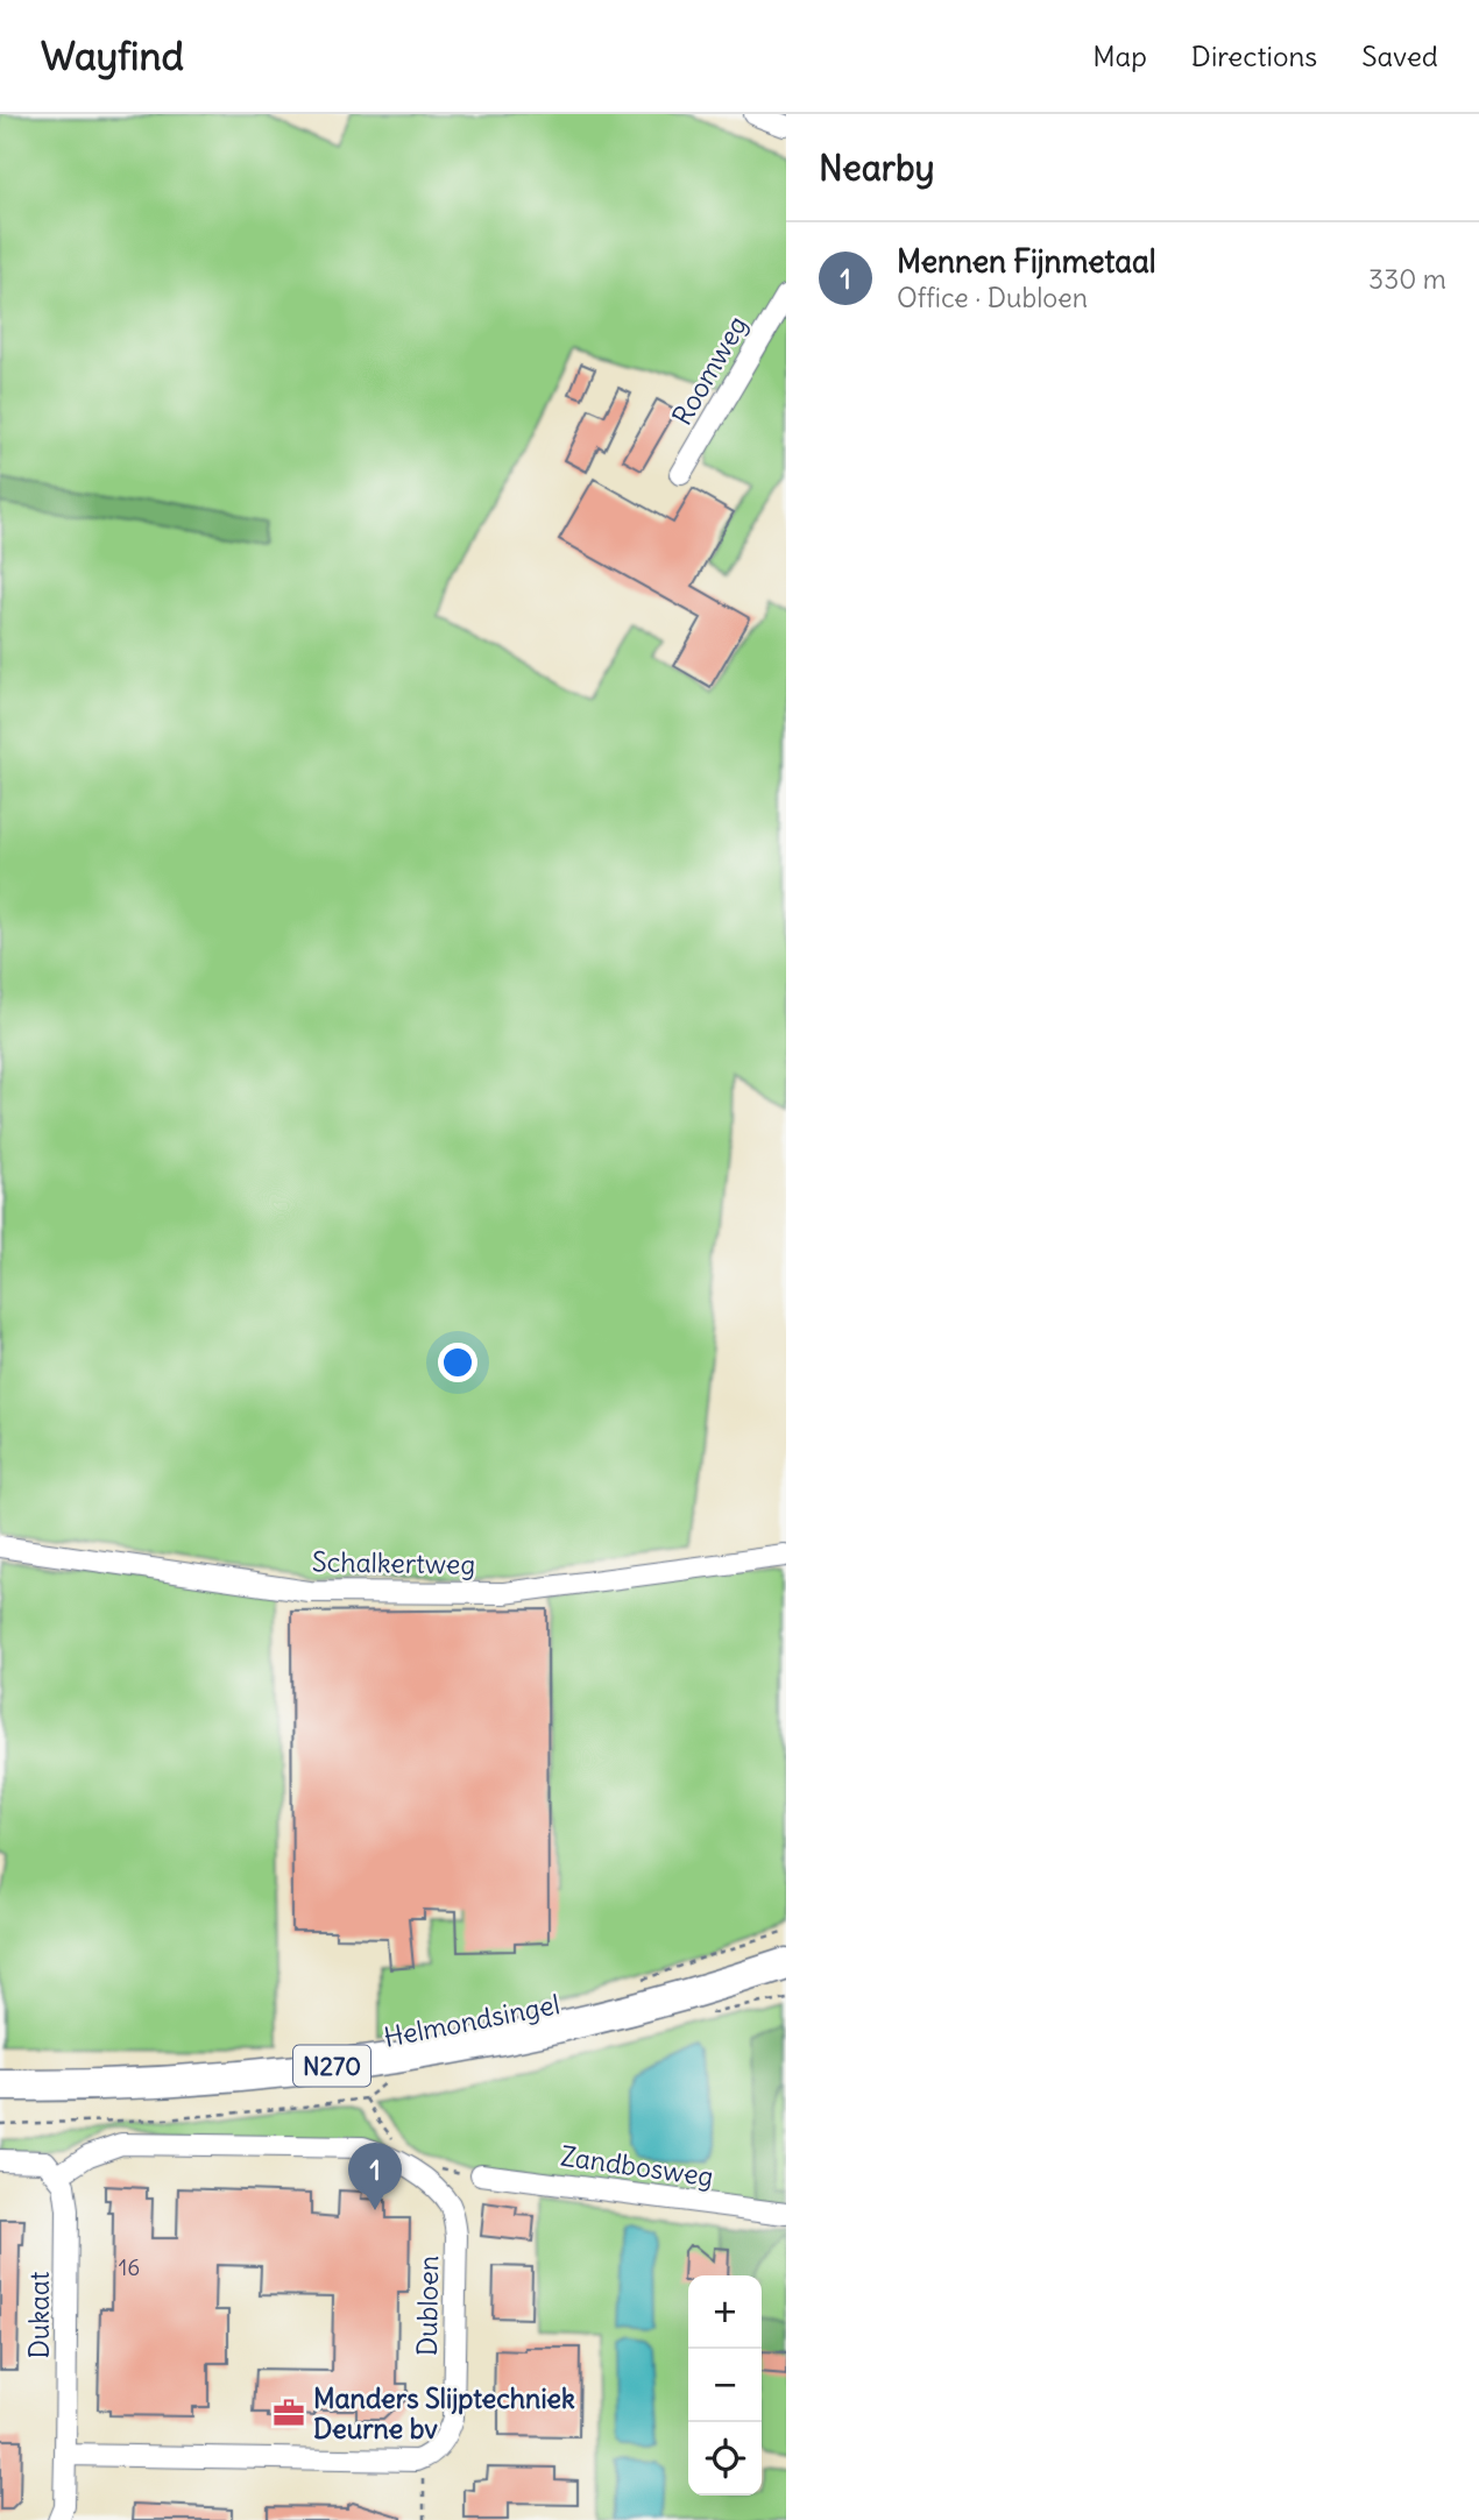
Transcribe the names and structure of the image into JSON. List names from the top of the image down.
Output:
{
  "streets": {
    "main road": ["Helmondsingel", "N270"],
    "street": [
      "Roomweg",
      "Schalkertweg",
      "Zandbosweg",
      "Dubloen",
      "Dukaat"
    ]
  },
  "crossings": [
    ["Dubloen", "Dukaat"]
  ],
  "places": {
    "office": ["Manders Slijptechniek Deurne bv"]
  },
  "house_numbers": ["16"],
  "page": {
    "header": "Wayfind",
    "nav": ["Map", "Directions", "Saved"],
    "heading": "Nearby",
    "list": [
      {
        "mark": "1",
        "name": "Mennen Fijnmetaal",
        "note": "Office · Dubloen",
        "value": "330 m"
      }
    ],
    "pins": "1",
    "map_buttons": ["+", "−"]
  }
}
